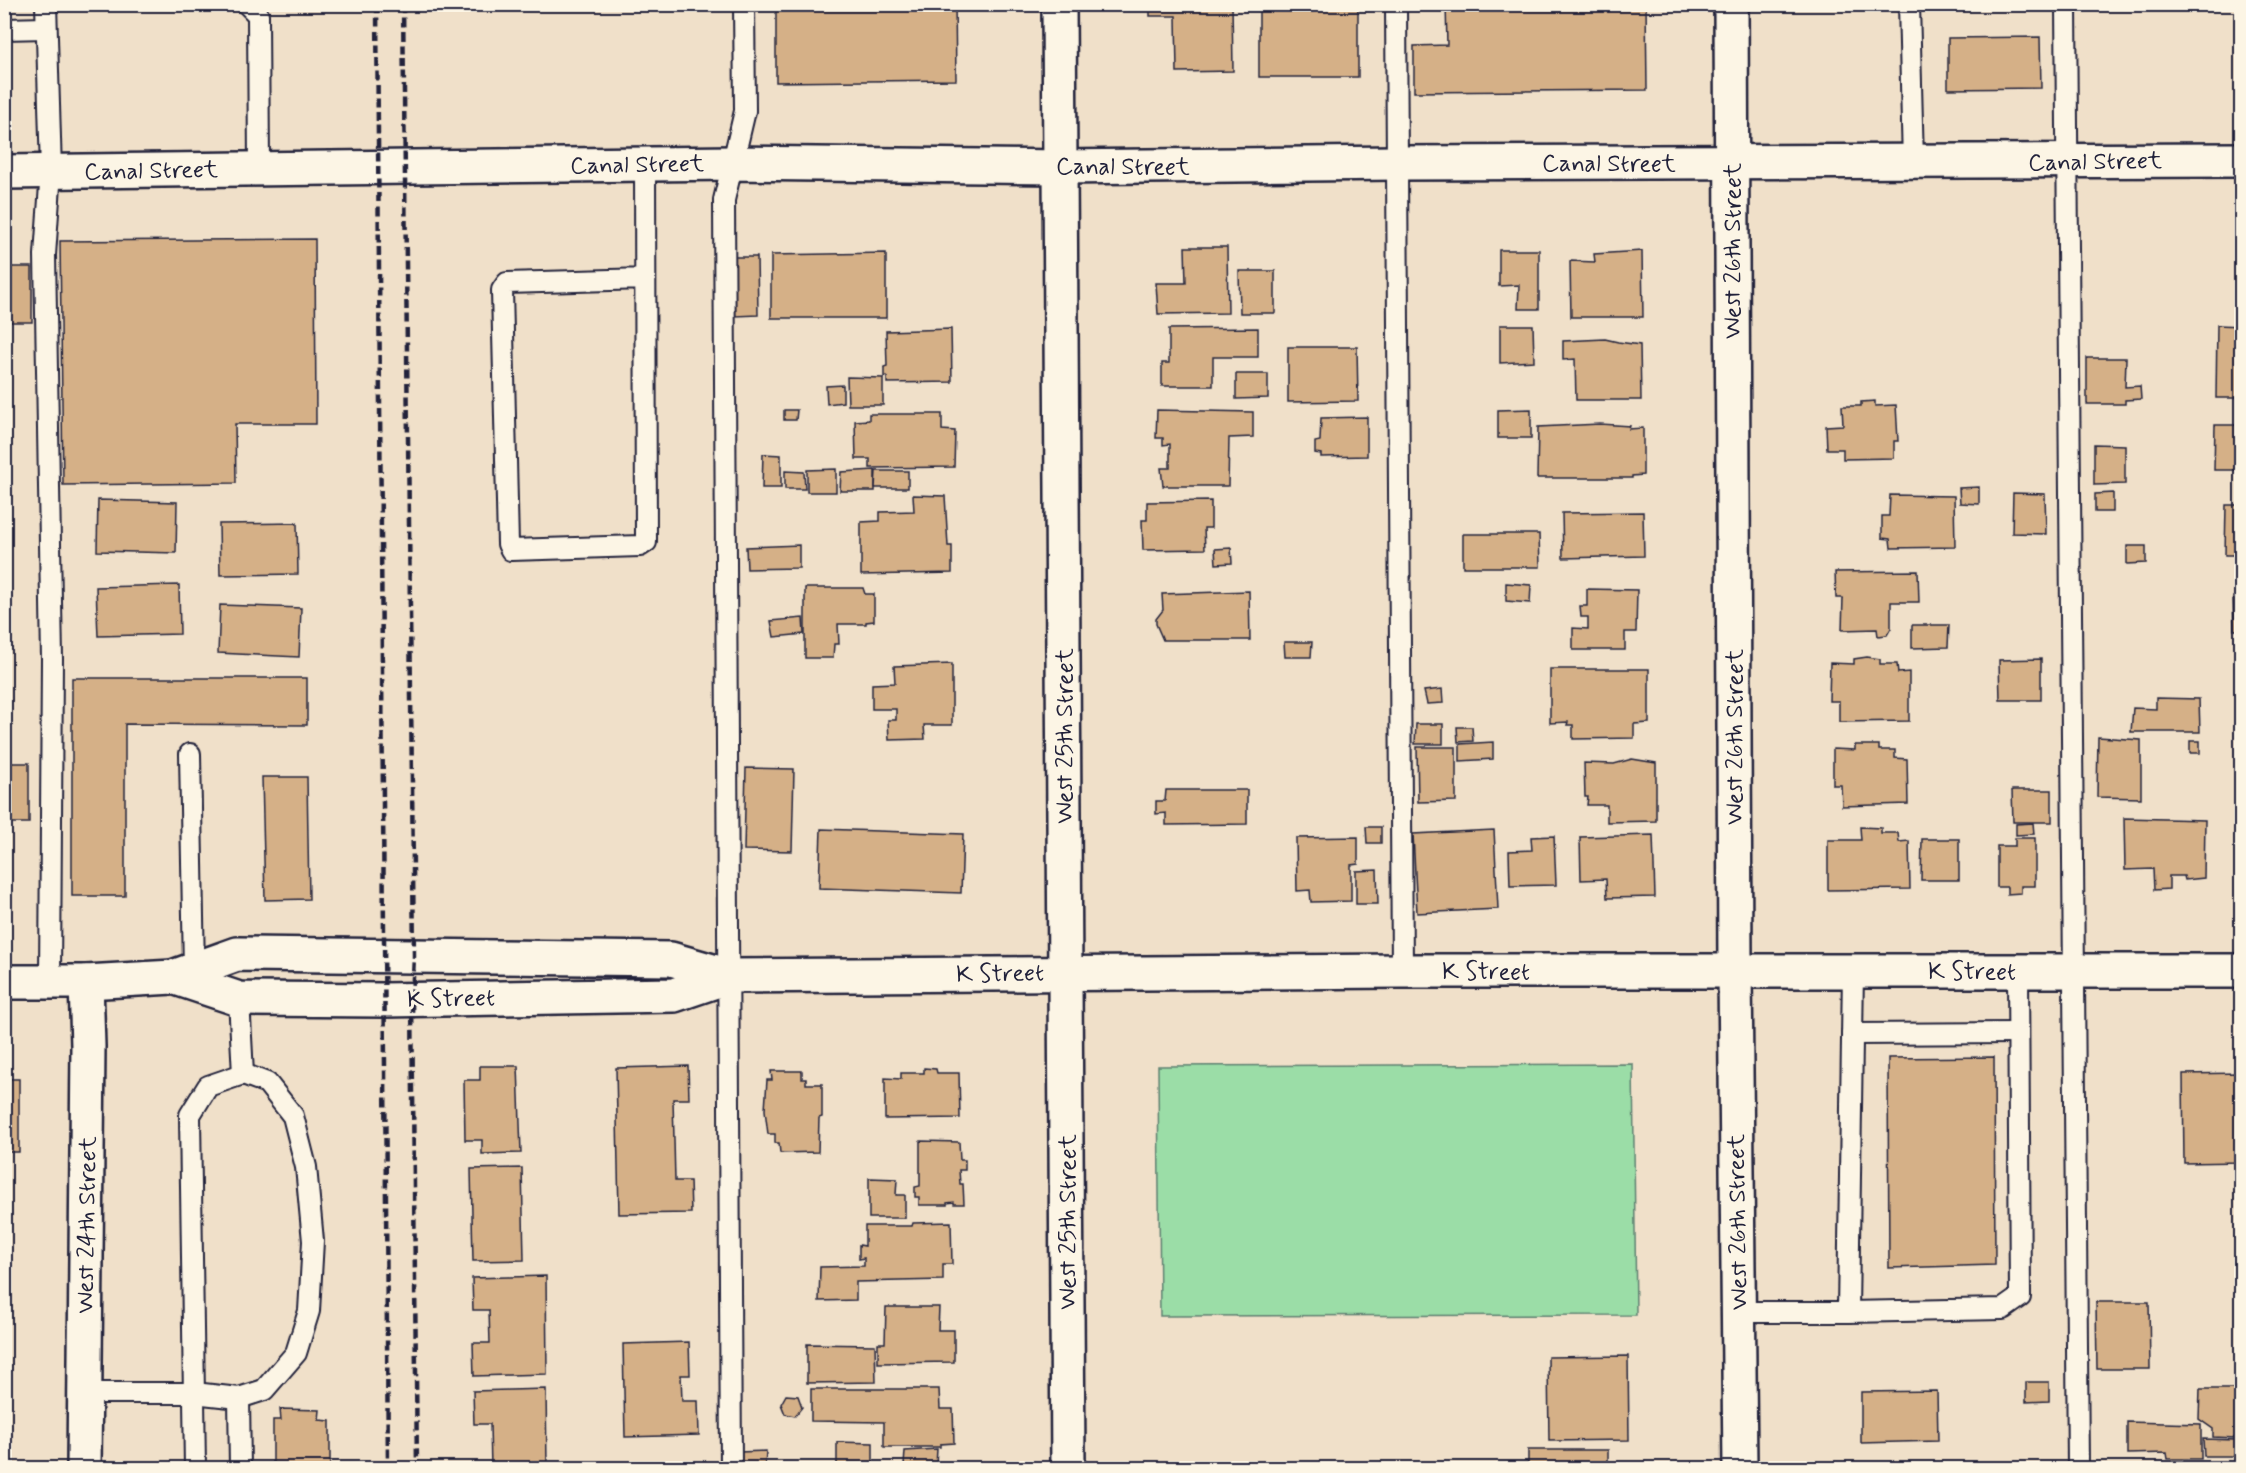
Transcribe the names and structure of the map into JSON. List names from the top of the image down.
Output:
{
  "streets": {
    "street": [
      "Canal Street",
      "West 26th Street",
      "West 25th Street",
      "K Street",
      "West 24th Street"
    ]
  },
  "crossings": [
    ["Canal Street", "West 26th Street"],
    ["Canal Street", "West 25th Street"],
    ["West 26th Street", "K Street"],
    ["West 25th Street", "K Street"],
    ["K Street", "West 24th Street"]
  ]
}
